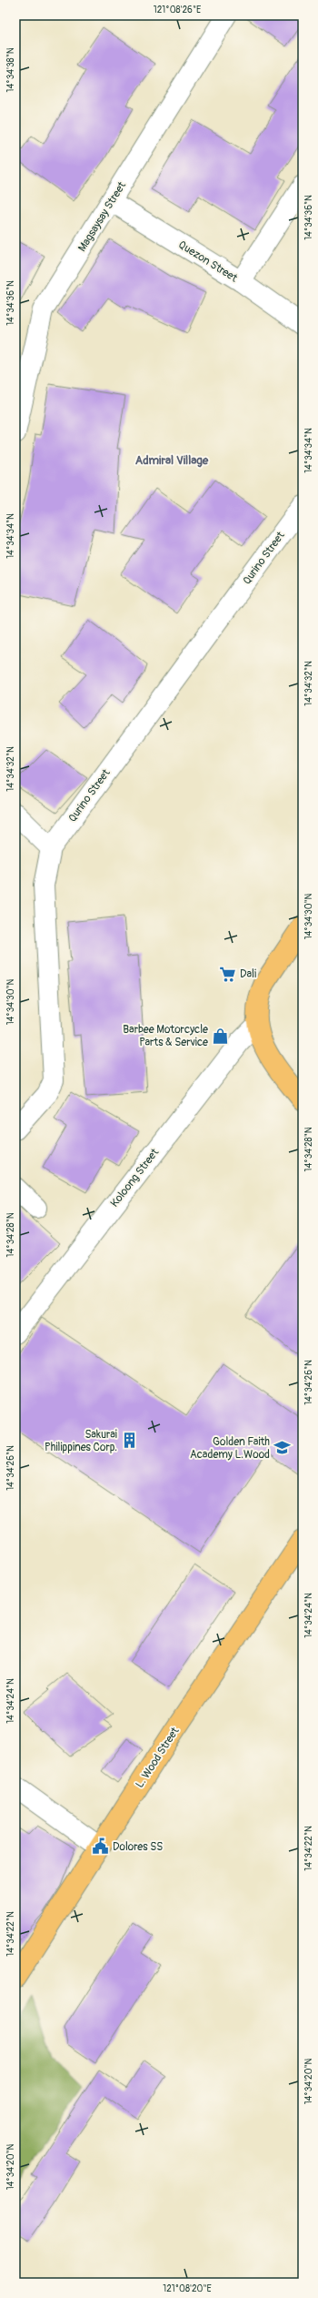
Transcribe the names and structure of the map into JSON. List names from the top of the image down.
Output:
{
  "streets": {
    "main road": ["L. Wood Street"],
    "street": [
      "Magsaysay Street",
      "Quezon Street",
      "Qurino Street",
      "Koloong Street"
    ]
  },
  "crossings": [
    ["Magsaysay Street", "Quezon Street"]
  ],
  "districts": ["Admiral Village"],
  "places": {
    "supermarket": ["Dali"],
    "shop": ["Barbee Motorcycle Parts & Service"],
    "building": ["Sakurai Philippines Corp."],
    "school or university": ["Golden Faith Academy L.Wood"],
    "public building": ["Dolores SS"]
  },
  "coordinates": [
    "121°08'26\"E",
    "14°34'38\"N",
    "14°34'36\"N",
    "14°34'34\"N",
    "14°34'32\"N",
    "14°34'30\"N",
    "14°34'28\"N",
    "14°34'26\"N",
    "14°34'24\"N",
    "14°34'22\"N",
    "14°34'20\"N",
    "121°08'20\"E"
  ]
}
